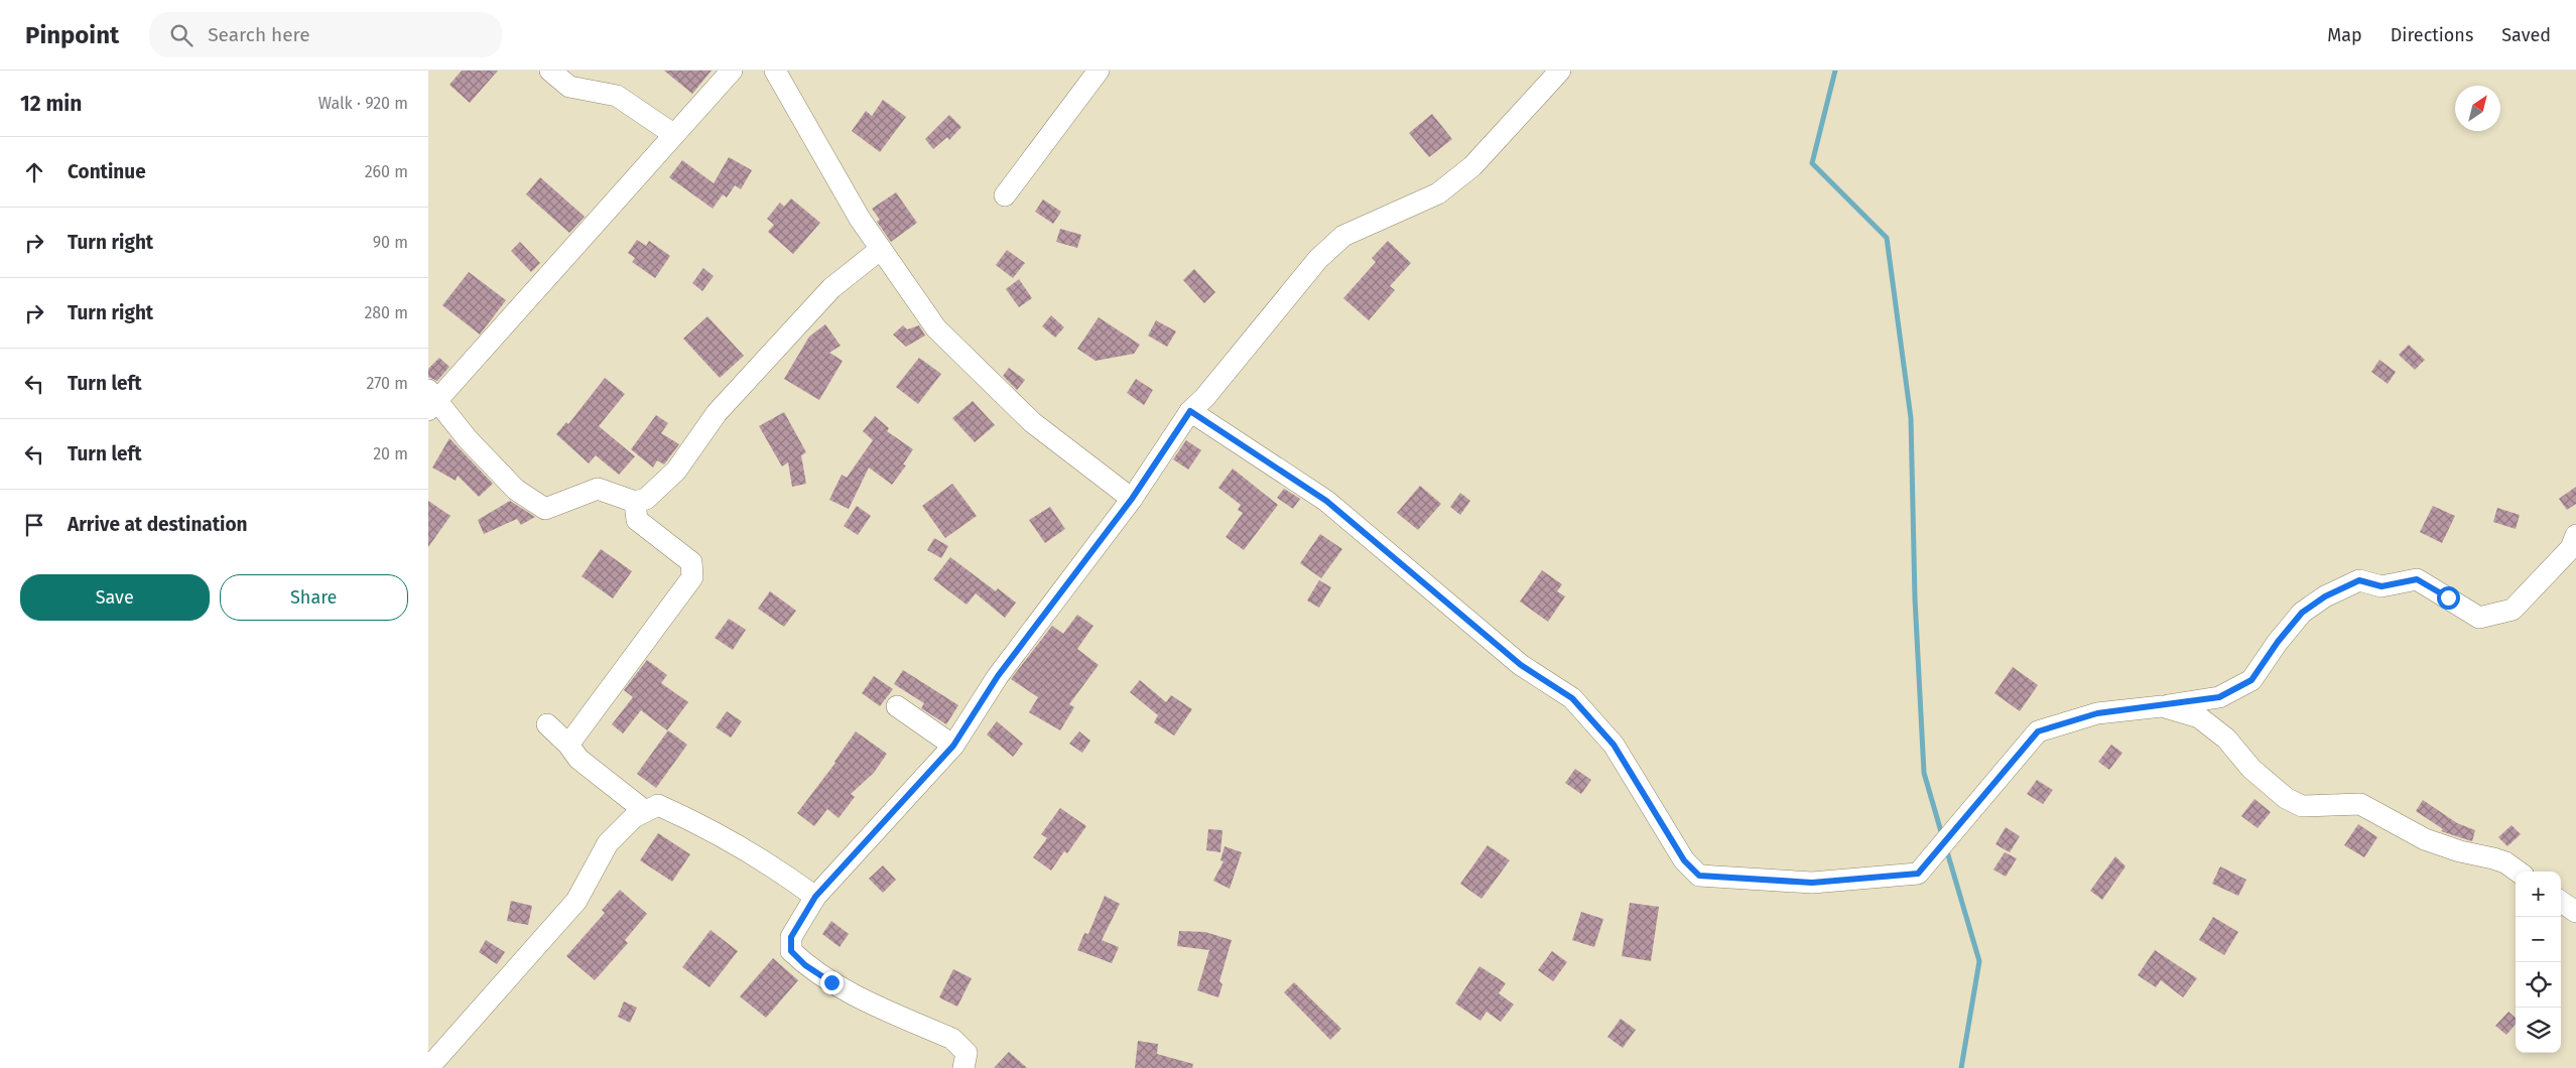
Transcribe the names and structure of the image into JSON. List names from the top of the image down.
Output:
{
  "north": "top right",
  "page": {
    "header": "Pinpoint",
    "search": "Search here",
    "nav": ["Map", "Directions", "Saved"],
    "heading": ["12 min", "Walk · 920 m"],
    "list": [
      ["Continue", "260 m"],
      ["Turn right", "90 m"],
      ["Turn right", "280 m"],
      ["Turn left", "270 m"],
      ["Turn left", "20 m"],
      "Arrive at destination"
    ],
    "buttons": ["Save", "Share"],
    "map_buttons": ["+", "−"]
  }
}
